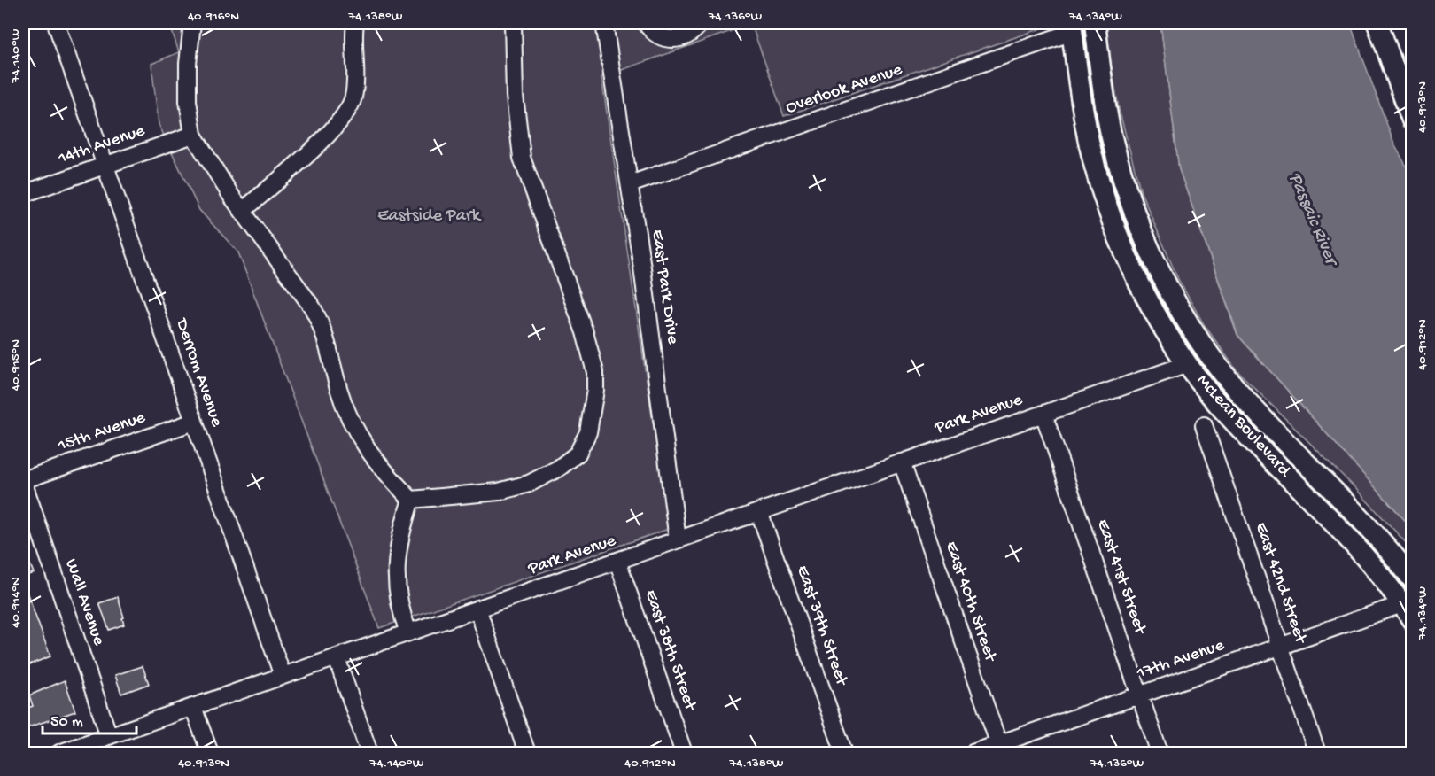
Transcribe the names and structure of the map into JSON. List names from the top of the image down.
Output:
{
  "streets": {
    "main road": ["McLean Boulevard"],
    "street": [
      "Overlook Avenue",
      "14th Avenue",
      "East Park Drive",
      "Derrom Avenue",
      "Park Avenue",
      "15th Avenue",
      "East 41st Street",
      "East 42nd Street",
      "East 40th Street",
      "Wall Avenue",
      "East 39th Street",
      "East 38th Street",
      "17th Avenue"
    ]
  },
  "crossings": [
    ["Overlook Avenue", "East Park Drive"],
    ["Overlook Avenue", "McLean Boulevard"],
    ["14th Avenue", "Derrom Avenue"],
    ["East Park Drive", "Park Avenue"],
    ["Derrom Avenue", "Park Avenue"],
    ["Derrom Avenue", "15th Avenue"],
    ["Park Avenue", "McLean Boulevard"],
    ["Park Avenue", "East 41st Street"],
    ["Park Avenue", "East 40th Street"],
    ["Park Avenue", "Wall Avenue"],
    ["Park Avenue", "East 39th Street"],
    ["Park Avenue", "East 38th Street"],
    ["McLean Boulevard", "17th Avenue"],
    ["15th Avenue", "Wall Avenue"],
    ["East 41st Street", "17th Avenue"],
    ["East 42nd Street", "17th Avenue"],
    ["East 40th Street", "17th Avenue"]
  ],
  "water": ["Passaic River"],
  "parks": ["Eastside Park"],
  "scale_bar": "50 m",
  "coordinates": [
    "40.916°N",
    "74.138°W",
    "74.136°W",
    "74.134°W",
    "74.140°W",
    "40.913°N",
    "40.912°N",
    "40.915°N",
    "40.914°N"
  ]
}
